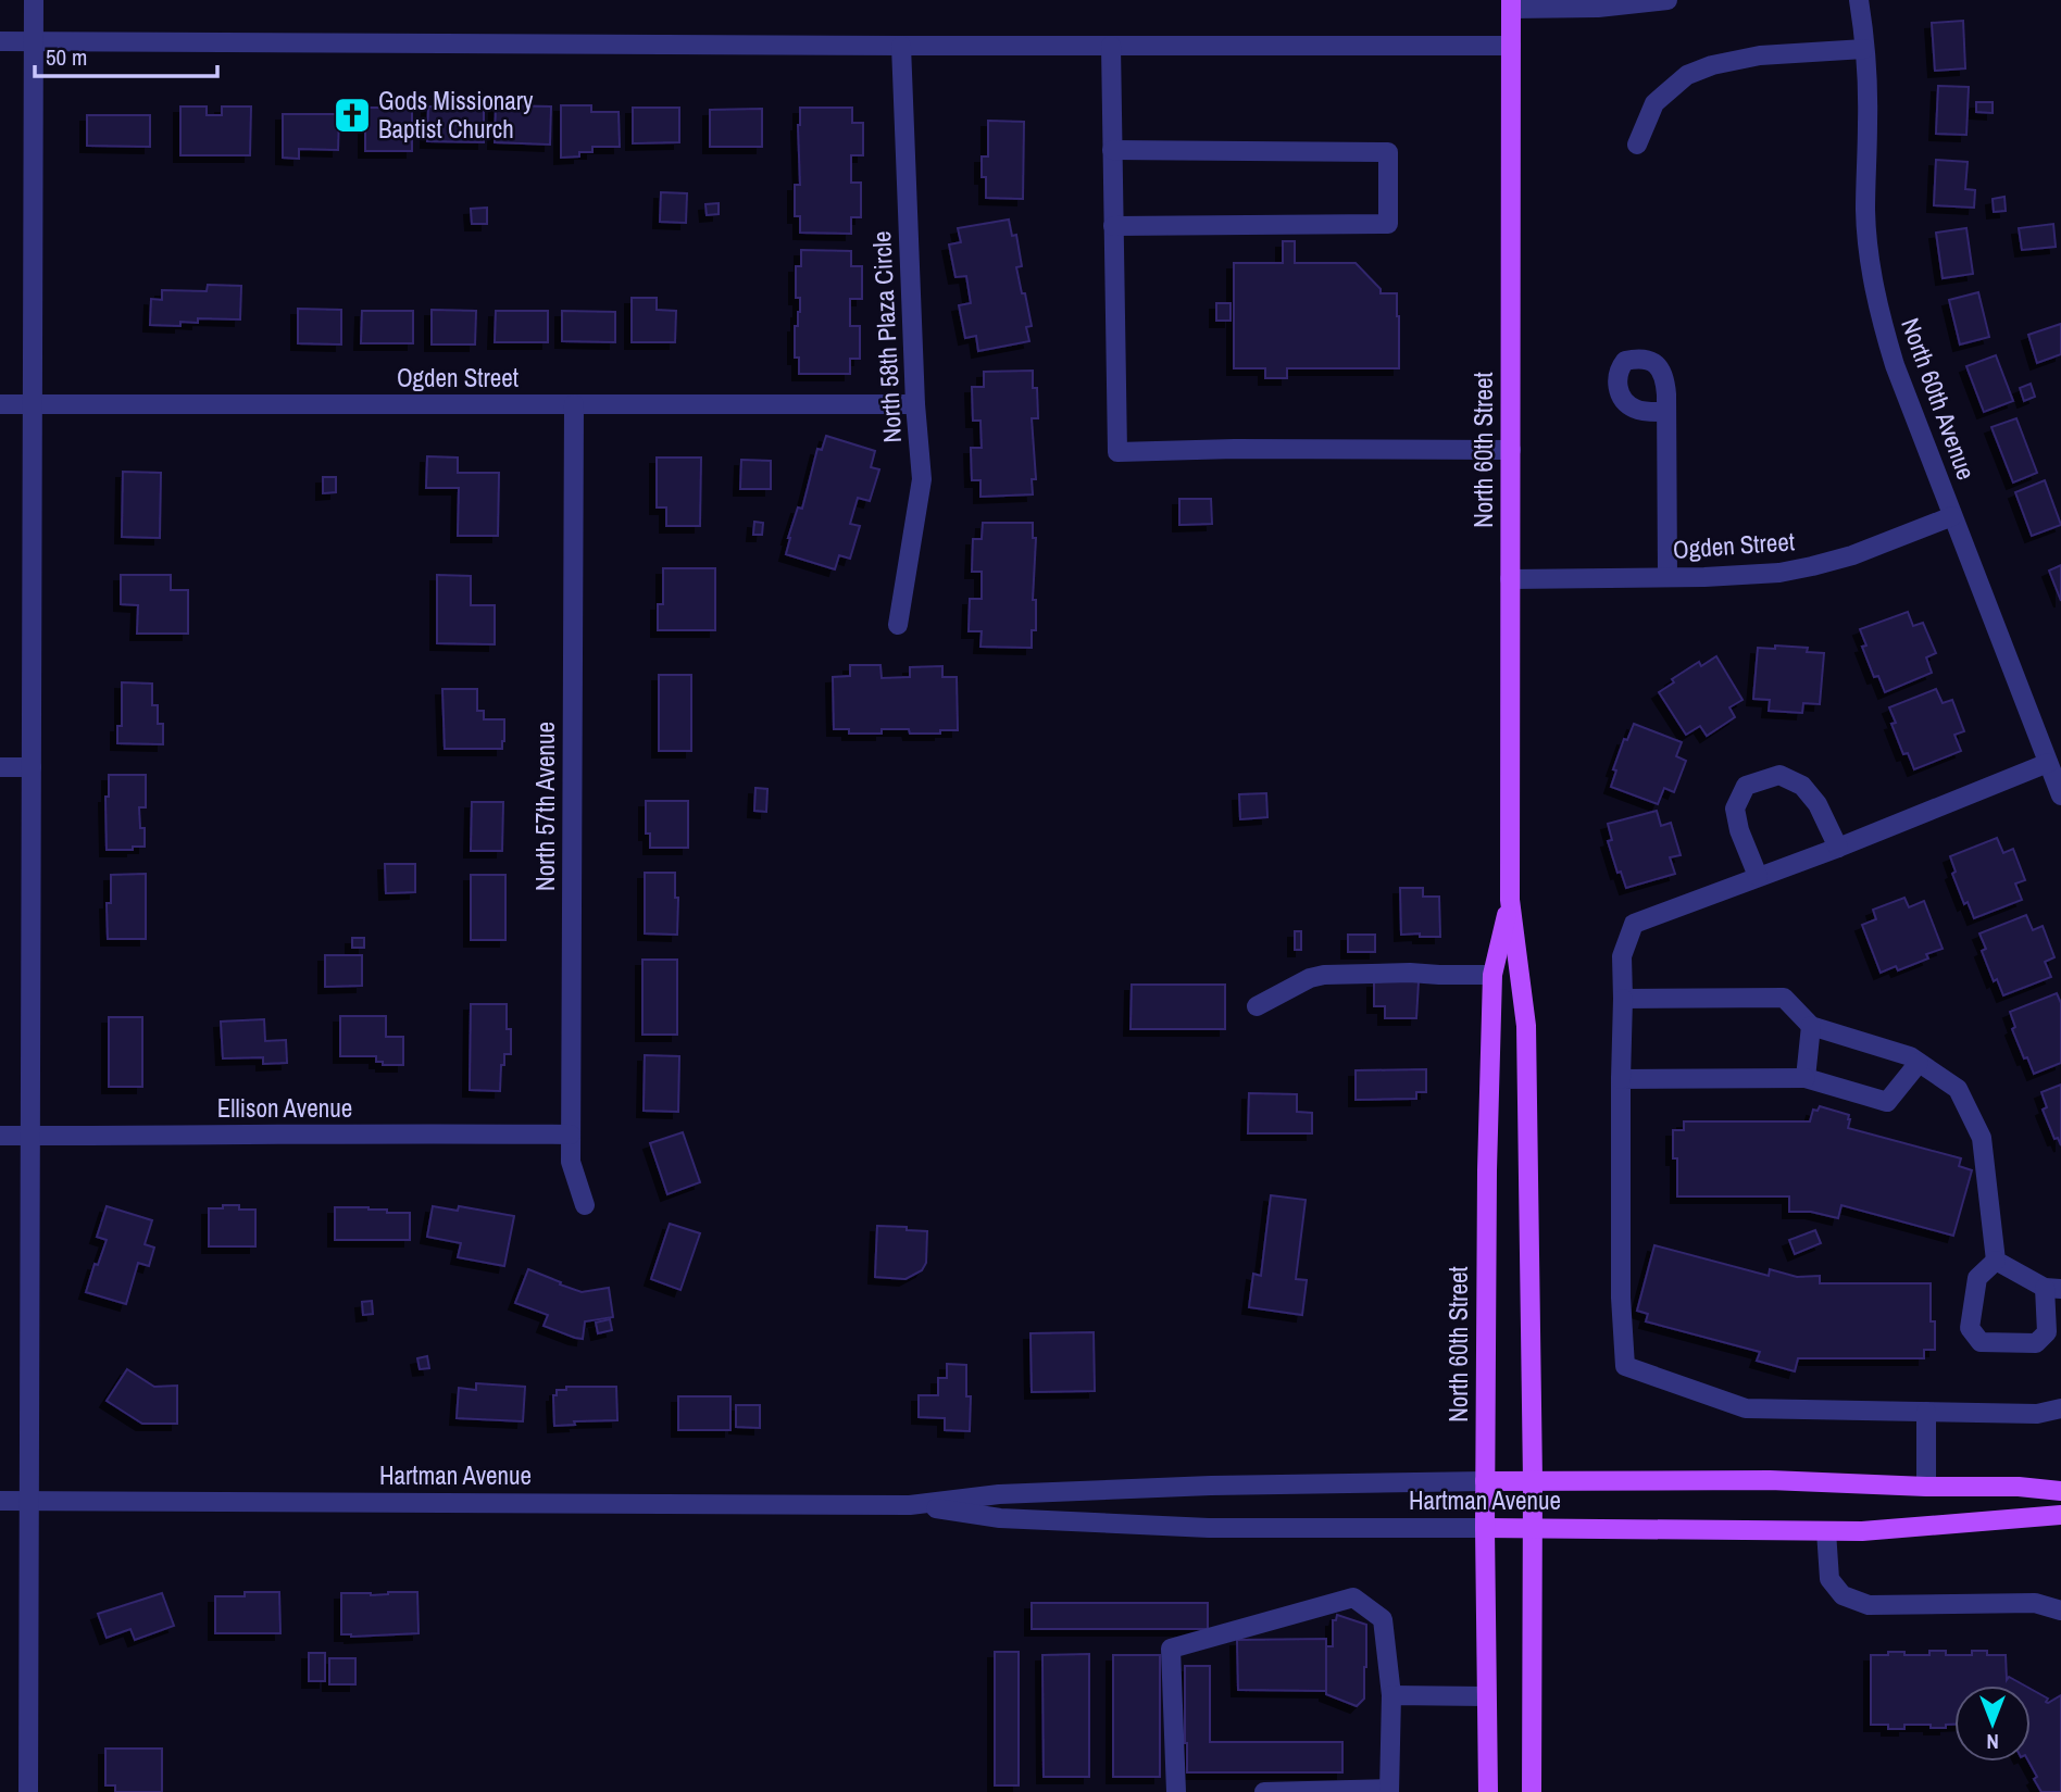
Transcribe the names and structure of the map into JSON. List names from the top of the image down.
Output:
{
  "streets": {
    "main road": ["North 60th Street", "Hartman Avenue"],
    "street": [
      "North 58th Plaza Circle",
      "Ogden Street",
      "North 60th Avenue",
      "North 57th Avenue",
      "Ellison Avenue"
    ]
  },
  "crossings": [
    ["North 58th Plaza Circle", "Ogden Street"],
    ["Ogden Street", "North 60th Avenue"],
    ["Ogden Street", "North 60th Street"],
    ["Ogden Street", "North 57th Avenue"],
    ["North 60th Street", "Hartman Avenue"],
    ["North 57th Avenue", "Ellison Avenue"]
  ],
  "places": {
    "church": ["Gods Missionary Baptist Church"]
  },
  "scale_bar": "50 m",
  "north": "bottom"
}
